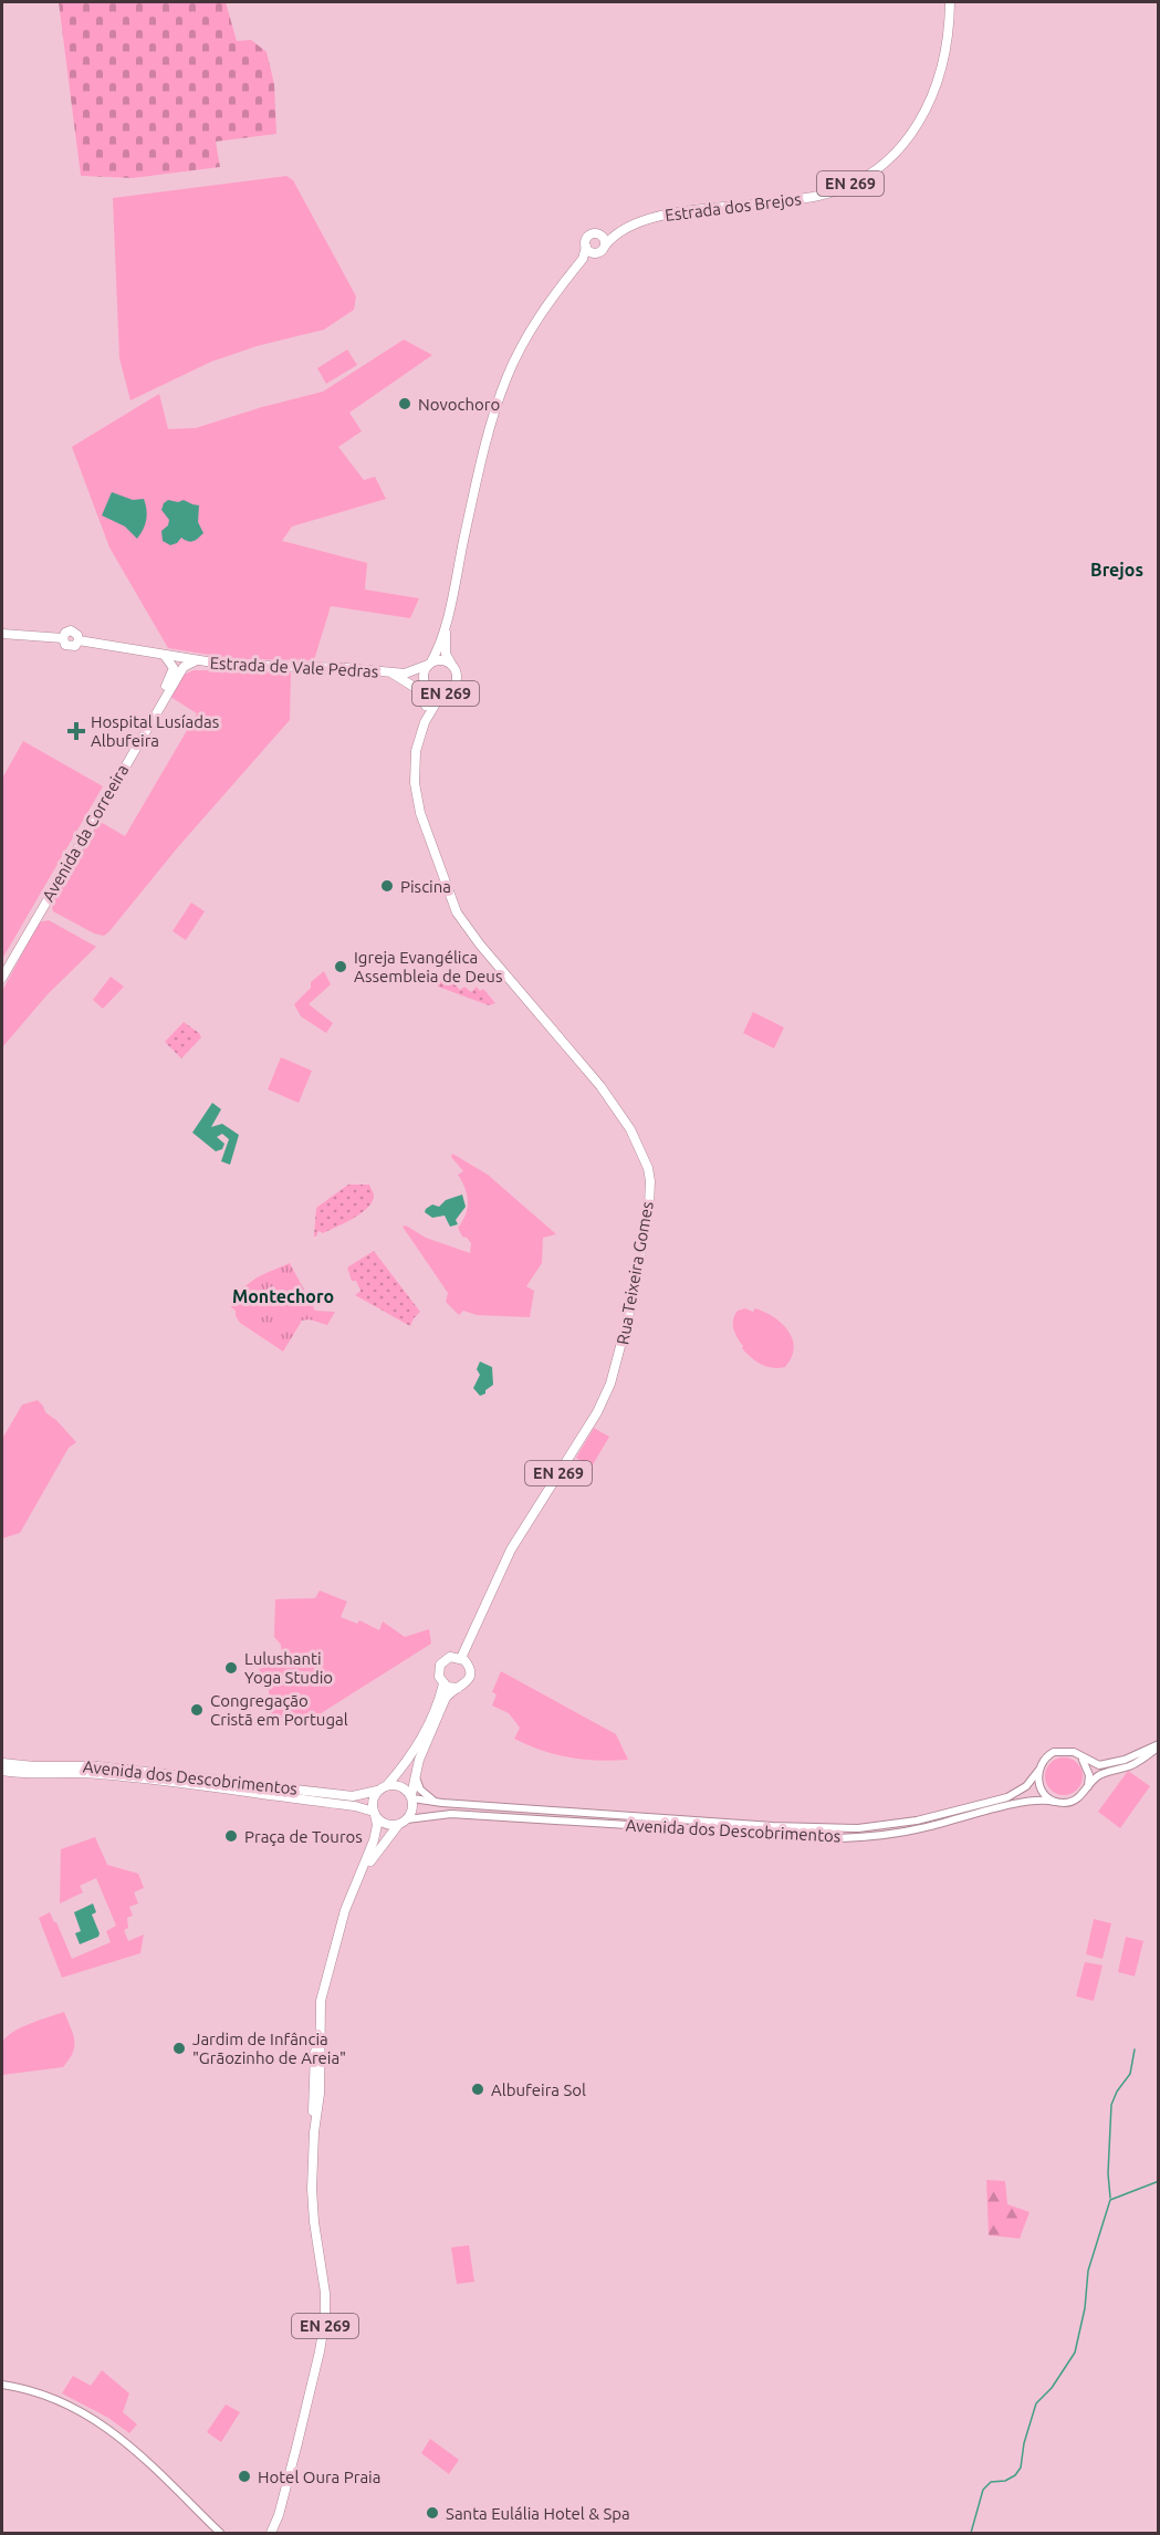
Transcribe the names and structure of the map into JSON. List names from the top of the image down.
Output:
{
  "streets": {
    "main road": [
      "EN 269",
      "Estrada dos Brejos",
      "Estrada de Vale Pedras",
      "Avenida da Correeira",
      "Rua Teixeira Gomes",
      "Avenida dos Descobrimentos"
    ]
  },
  "crossings": [
    ["EN 269", "Estrada dos Brejos"],
    ["EN 269", "Estrada de Vale Pedras"],
    ["EN 269", "Rua Teixeira Gomes"],
    ["EN 269", "Avenida dos Descobrimentos"],
    ["Estrada de Vale Pedras", "Avenida da Correeira"],
    ["Estrada de Vale Pedras", "Rua Teixeira Gomes"]
  ],
  "districts": ["Brejos", "Montechoro"],
  "places": {
    "other": [
      "Novochoro",
      "Piscina",
      "Igreja Evangélica Assembleia de Deus",
      "Lulushanti Yoga Studio",
      "Congregação Cristã em Portugal",
      "Praça de Touros",
      "Jardim de Infância \"Grãozinho de Areia\"",
      "Albufeira Sol",
      "Hotel Oura Praia",
      "Santa Eulália Hotel & Spa"
    ],
    "health": ["Hospital Lusíadas Albufeira"]
  }
}
